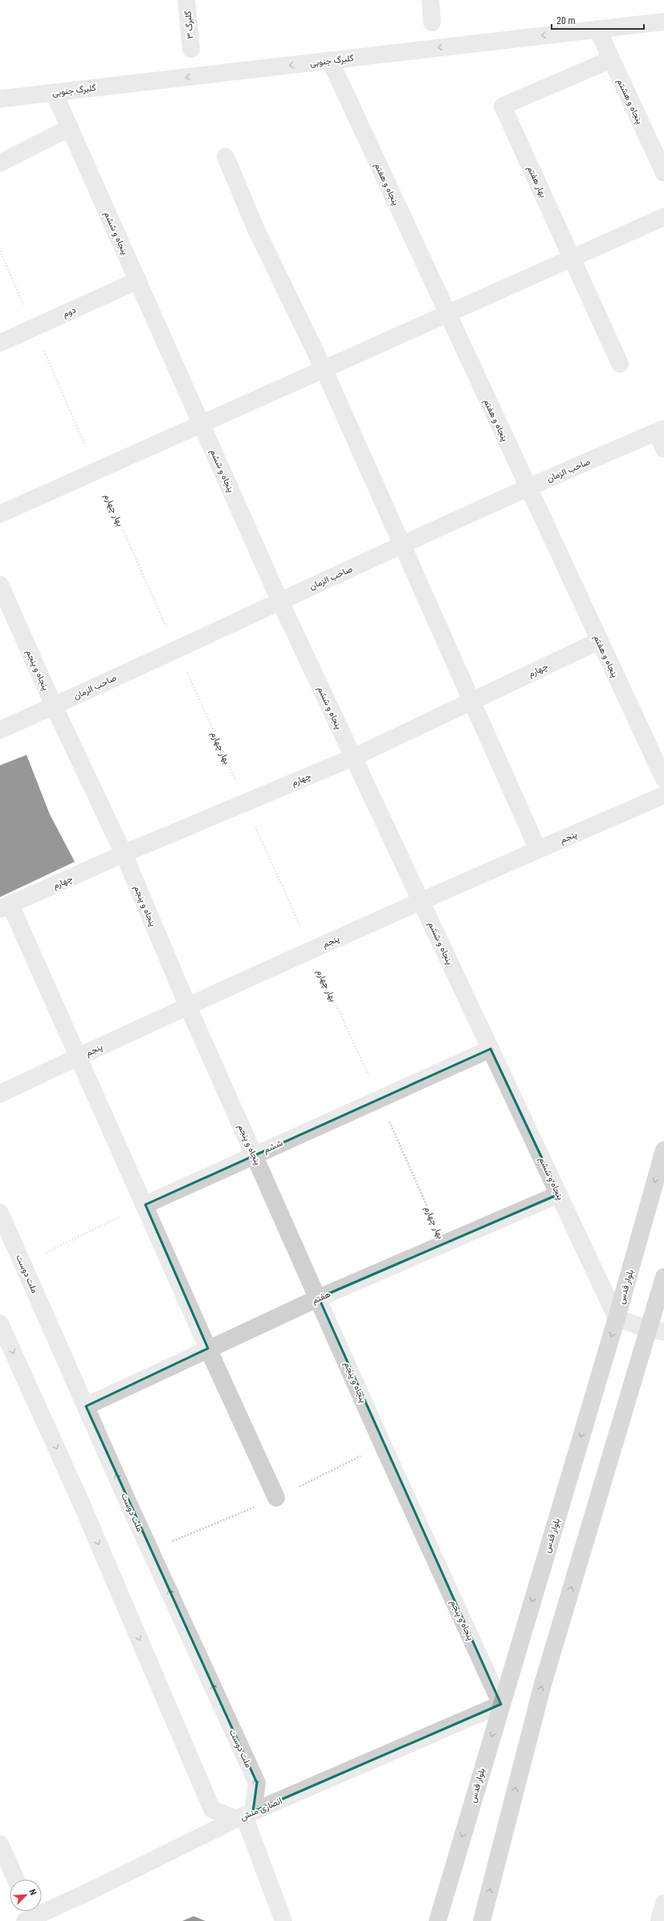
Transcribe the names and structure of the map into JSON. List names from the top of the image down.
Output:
{
  "streets": {
    "main road": ["بلوار قدس"],
    "street": [
      "گلبرگ ۳",
      "گلبرگ جنوبی",
      "پنجاه و هشتم",
      "بهار هفتم",
      "پنجاه و هفتم",
      "پنجاه و ششم",
      "دوم",
      "صاحب الزمان",
      "پنجاه و پنجم",
      "چهارم",
      "پنجم",
      "ششم",
      "ملت دوست",
      "هفتم",
      "انصاری منش"
    ],
    "path": ["بهار چهارم"]
  },
  "crossings": [
    ["گلبرگ جنوبی", "پنجاه و هشتم"],
    ["گلبرگ جنوبی", "پنجاه و هفتم"],
    ["گلبرگ جنوبی", "پنجاه و ششم"],
    ["پنجاه و هشتم", "بهار هفتم"],
    ["پنجاه و هفتم", "صاحب الزمان"],
    ["پنجاه و هفتم", "چهارم"],
    ["پنجاه و ششم", "دوم"],
    ["پنجاه و ششم", "صاحب الزمان"],
    ["پنجاه و ششم", "چهارم"],
    ["پنجاه و ششم", "پنجم"],
    ["پنجاه و ششم", "ششم"],
    ["پنجاه و ششم", "بلوار قدس"],
    ["پنجاه و ششم", "هفتم"],
    ["دوم", "بهار چهارم"],
    ["صاحب الزمان", "بهار چهارم"],
    ["صاحب الزمان", "پنجاه و پنجم"],
    ["بهار چهارم", "چهارم"],
    ["بهار چهارم", "پنجم"],
    ["بهار چهارم", "ششم"],
    ["بهار چهارم", "هفتم"],
    ["پنجاه و پنجم", "چهارم"],
    ["پنجاه و پنجم", "پنجم"],
    ["پنجاه و پنجم", "ششم"],
    ["پنجاه و پنجم", "بلوار قدس"],
    ["پنجاه و پنجم", "هفتم"],
    ["پنجاه و پنجم", "انصاری منش"],
    ["ملت دوست", "هفتم"],
    ["ملت دوست", "انصاری منش"],
    ["بلوار قدس", "انصاری منش"]
  ],
  "one_way": ["گلبرگ جنوبی"],
  "scale_bar": "20 m",
  "north": "top right"
}
